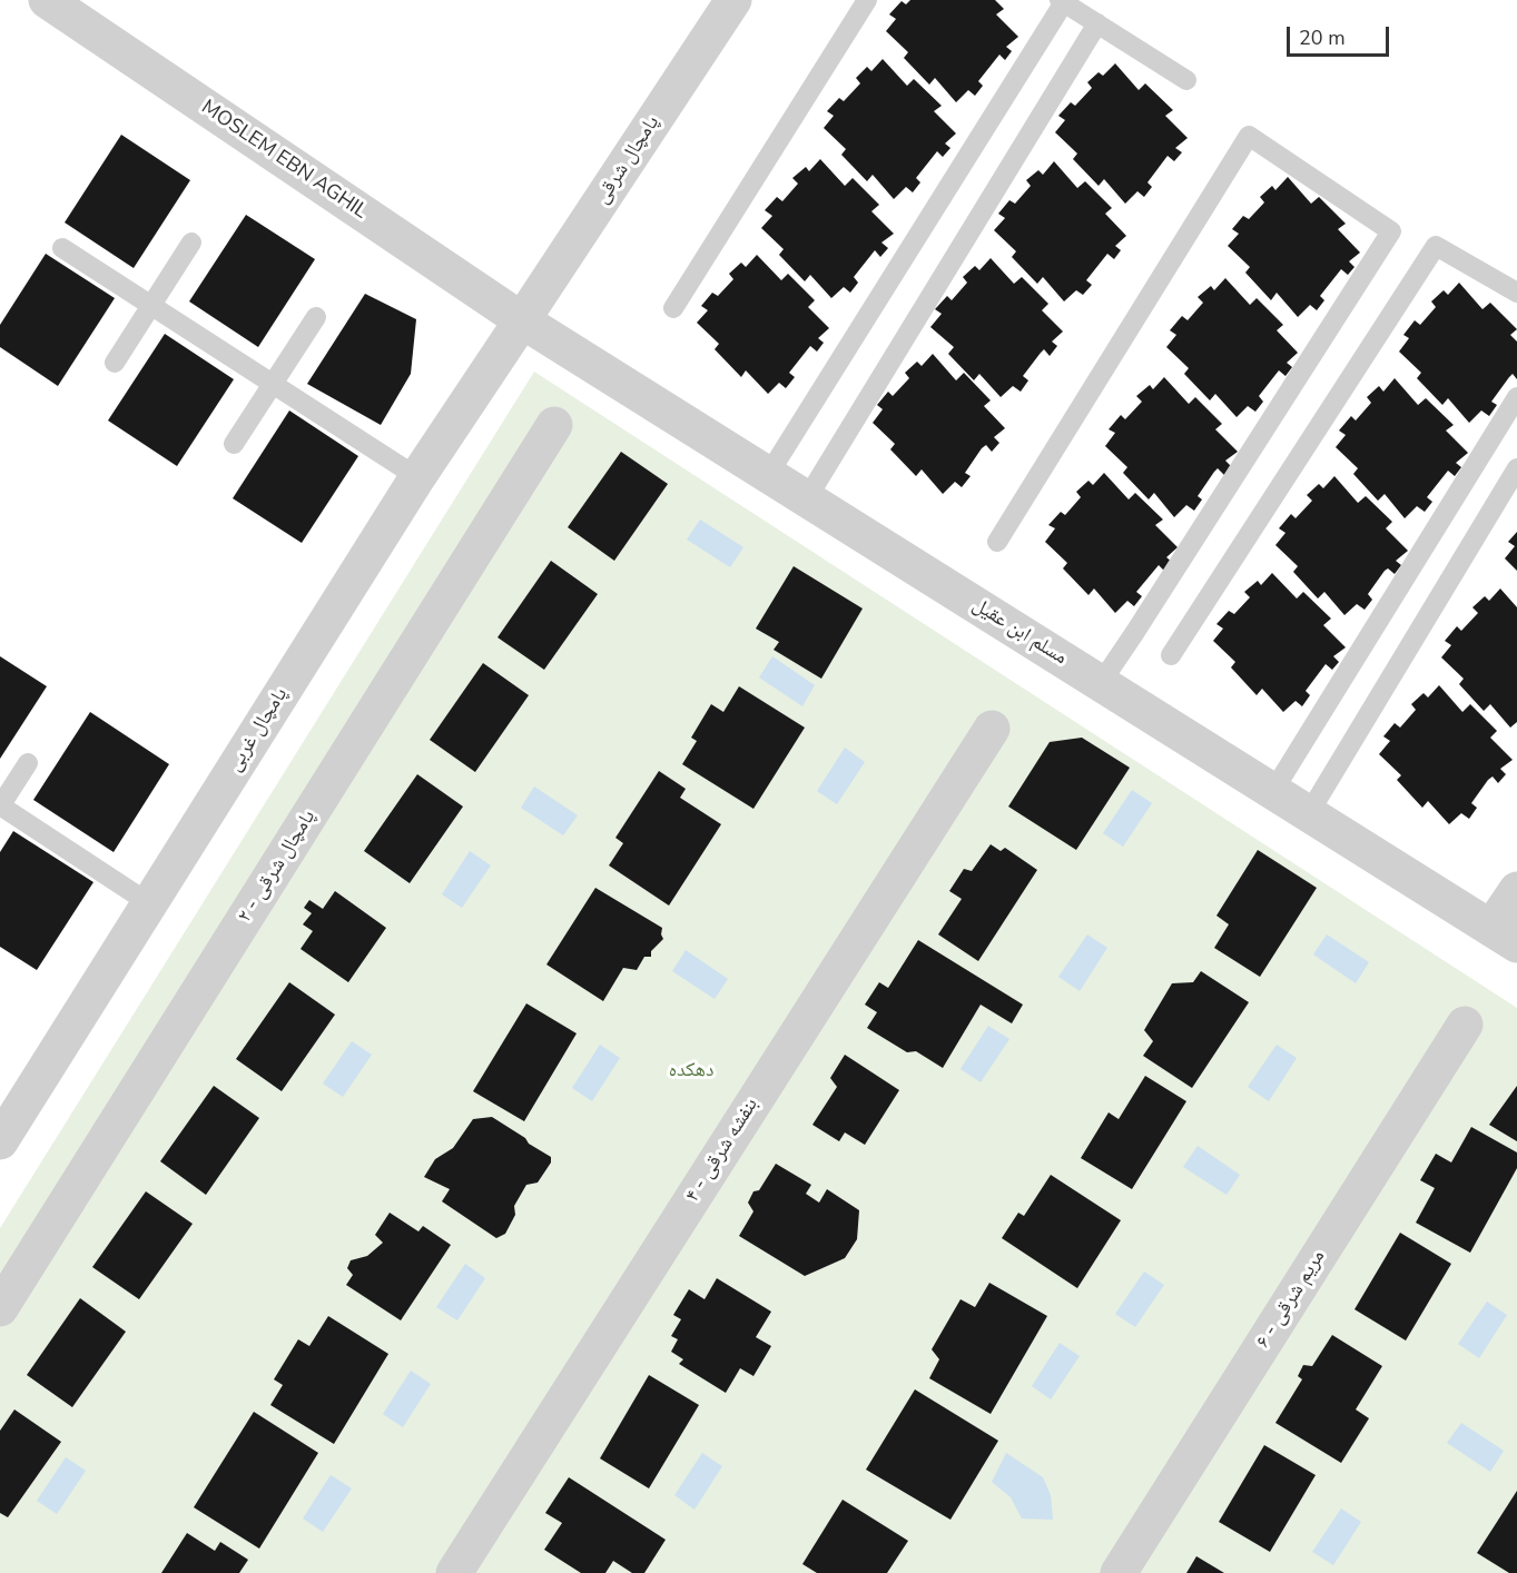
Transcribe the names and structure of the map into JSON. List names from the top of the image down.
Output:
{
  "streets": {
    "street": [
      "MOSLEM EBN AGHIL",
      "پامچال شرقی",
      "مسلم ابن عقیل",
      "پامچال غربی",
      "پامچال شرقی - ۲",
      "بنفشه شرقی - ۴",
      "مریم شرقی - ۶"
    ]
  },
  "crossings": [
    ["MOSLEM EBN AGHIL", "پامچال شرقی"],
    ["MOSLEM EBN AGHIL", "مسلم ابن عقیل"],
    ["MOSLEM EBN AGHIL", "پامچال غربی"],
    ["پامچال شرقی", "مسلم ابن عقیل"],
    ["پامچال شرقی", "پامچال غربی"],
    ["مسلم ابن عقیل", "پامچال غربی"]
  ],
  "parks": ["دهکده"],
  "scale_bar": "20 m"
}
